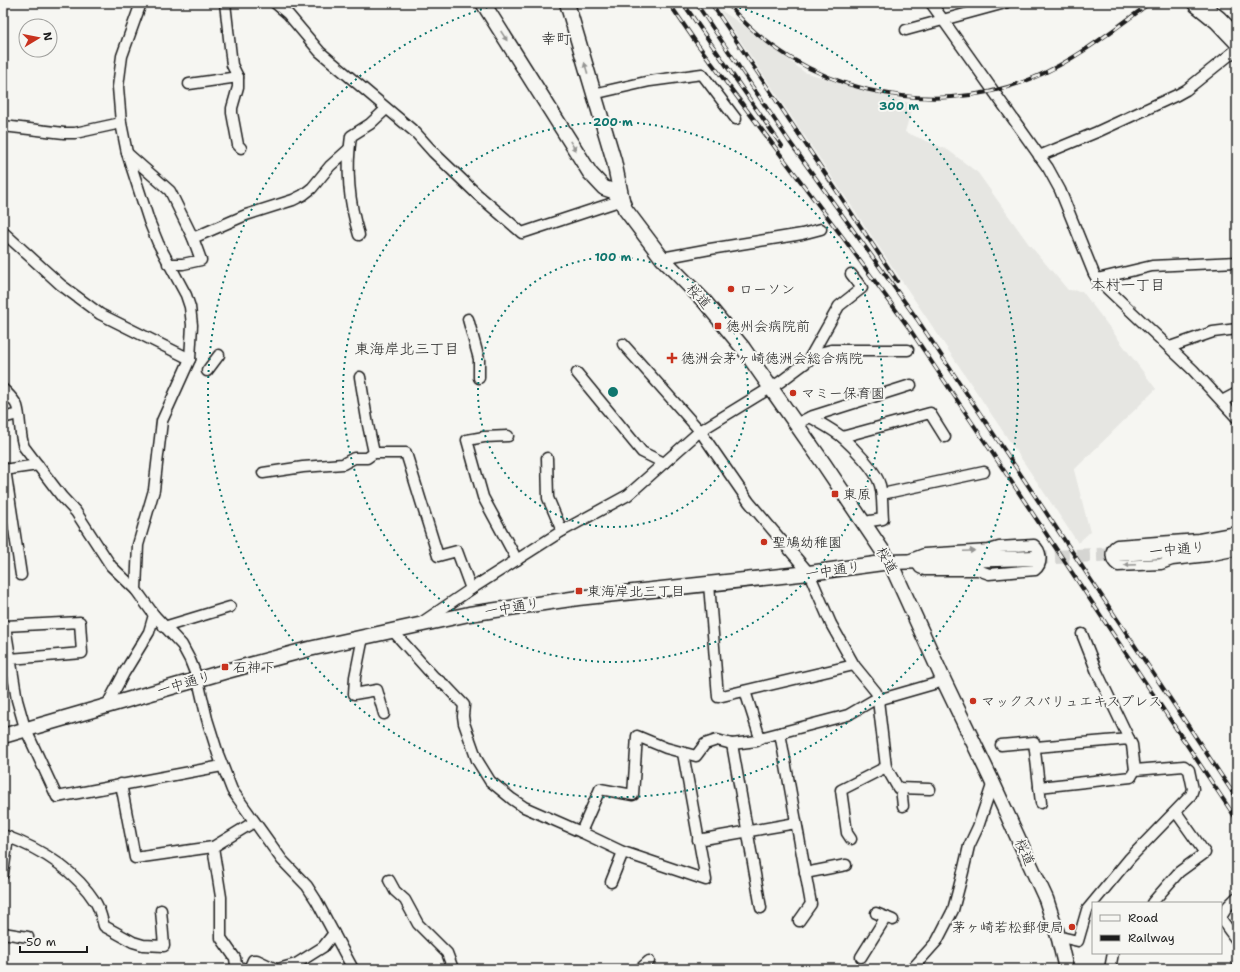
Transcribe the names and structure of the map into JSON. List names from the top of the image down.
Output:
{
  "streets": {
    "street": ["桜道", "一中通り"]
  },
  "crossings": [
    ["桜道", "一中通り"]
  ],
  "districts": ["幸町", "本村一丁目", "東海岸北三丁目"],
  "places": {
    "other": [
      "ローソン",
      "マミー保育園",
      "聖鳩幼稚園",
      "マックスバリュエキスプレス",
      "茅ヶ崎若松郵便局"
    ],
    "transit": [
      "徳州会病院前",
      "東原",
      "東海岸北三丁目",
      "石神下"
    ],
    "health": ["徳洲会茅ヶ崎徳洲会総合病院"]
  },
  "legend": ["Road", "Railway"],
  "scale_bar": "50 m",
  "north": "right",
  "rings": ["300 m", "200 m", "100 m"]
}
